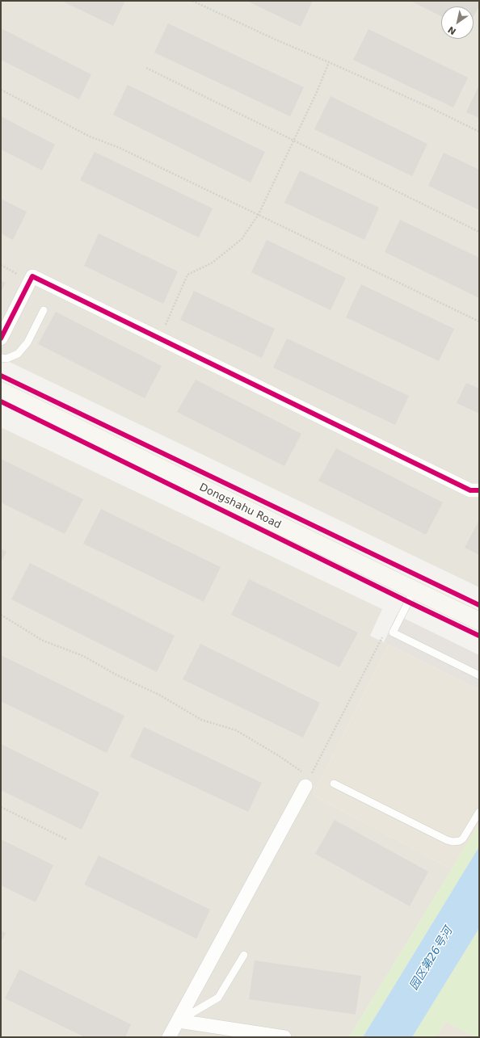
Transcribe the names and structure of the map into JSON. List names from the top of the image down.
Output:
{
  "streets": {
    "main road": ["Dongshahu Road"]
  },
  "water": ["园区第26号河"],
  "north": "bottom left"
}
